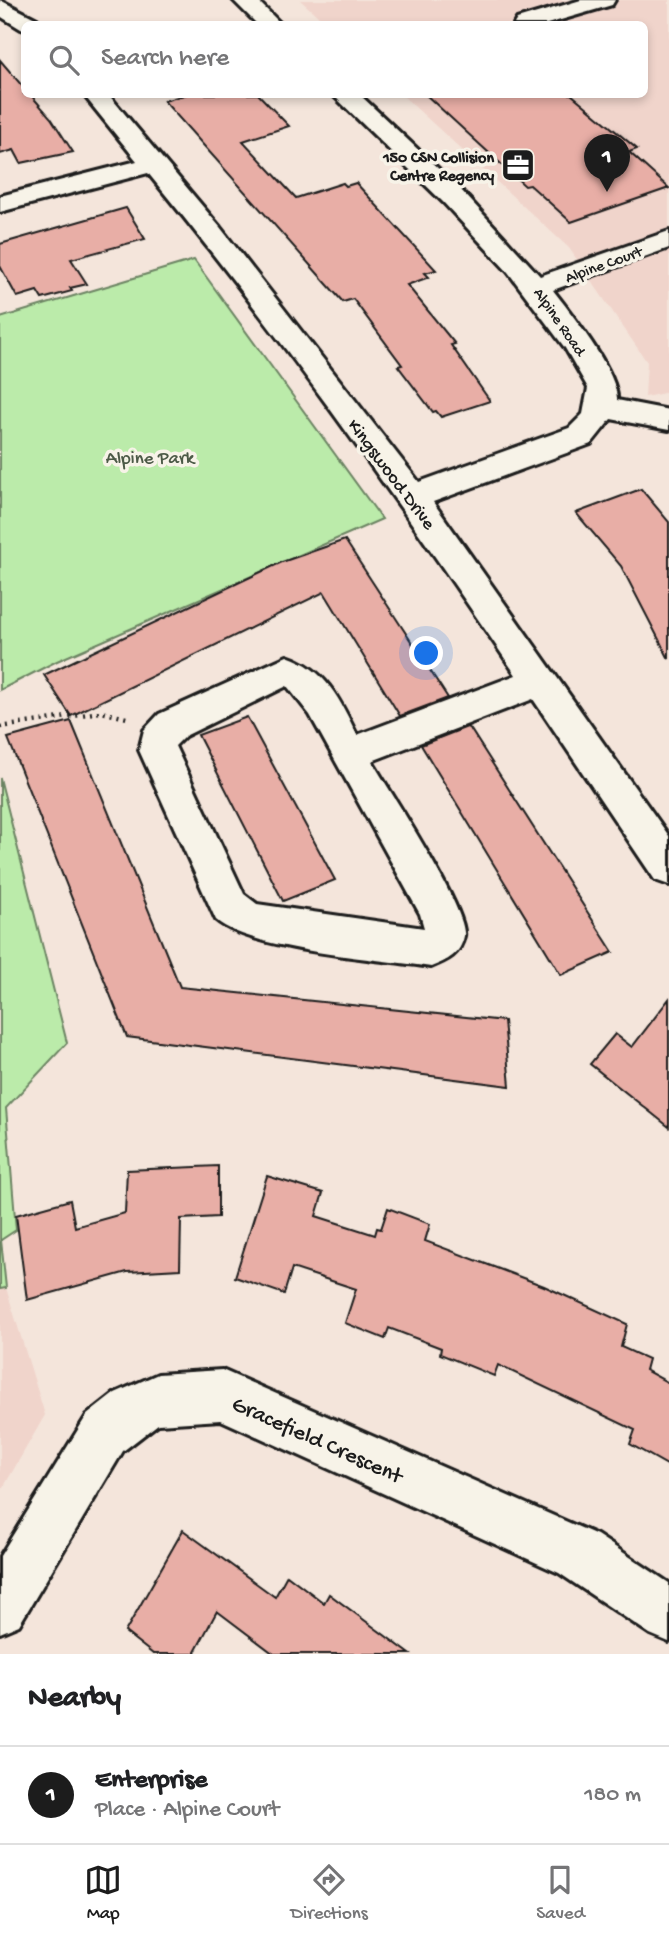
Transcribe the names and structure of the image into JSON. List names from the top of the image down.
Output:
{
  "streets": {
    "street": [
      "Alpine Court",
      "Alpine Road",
      "Kingswood Drive",
      "Gracefield Crescent"
    ]
  },
  "crossings": [
    ["Alpine Court", "Alpine Road"]
  ],
  "parks": ["Alpine Park"],
  "places": {
    "office": ["150 CSN Collision Centre Regency"]
  },
  "page": {
    "search": "Search here",
    "pins": "1",
    "heading": "Nearby",
    "list": [
      {
        "mark": "1",
        "name": "Enterprise",
        "note": "Place · Alpine Court",
        "value": "180 m"
      }
    ],
    "nav": ["Map", "Directions", "Saved"]
  }
}
